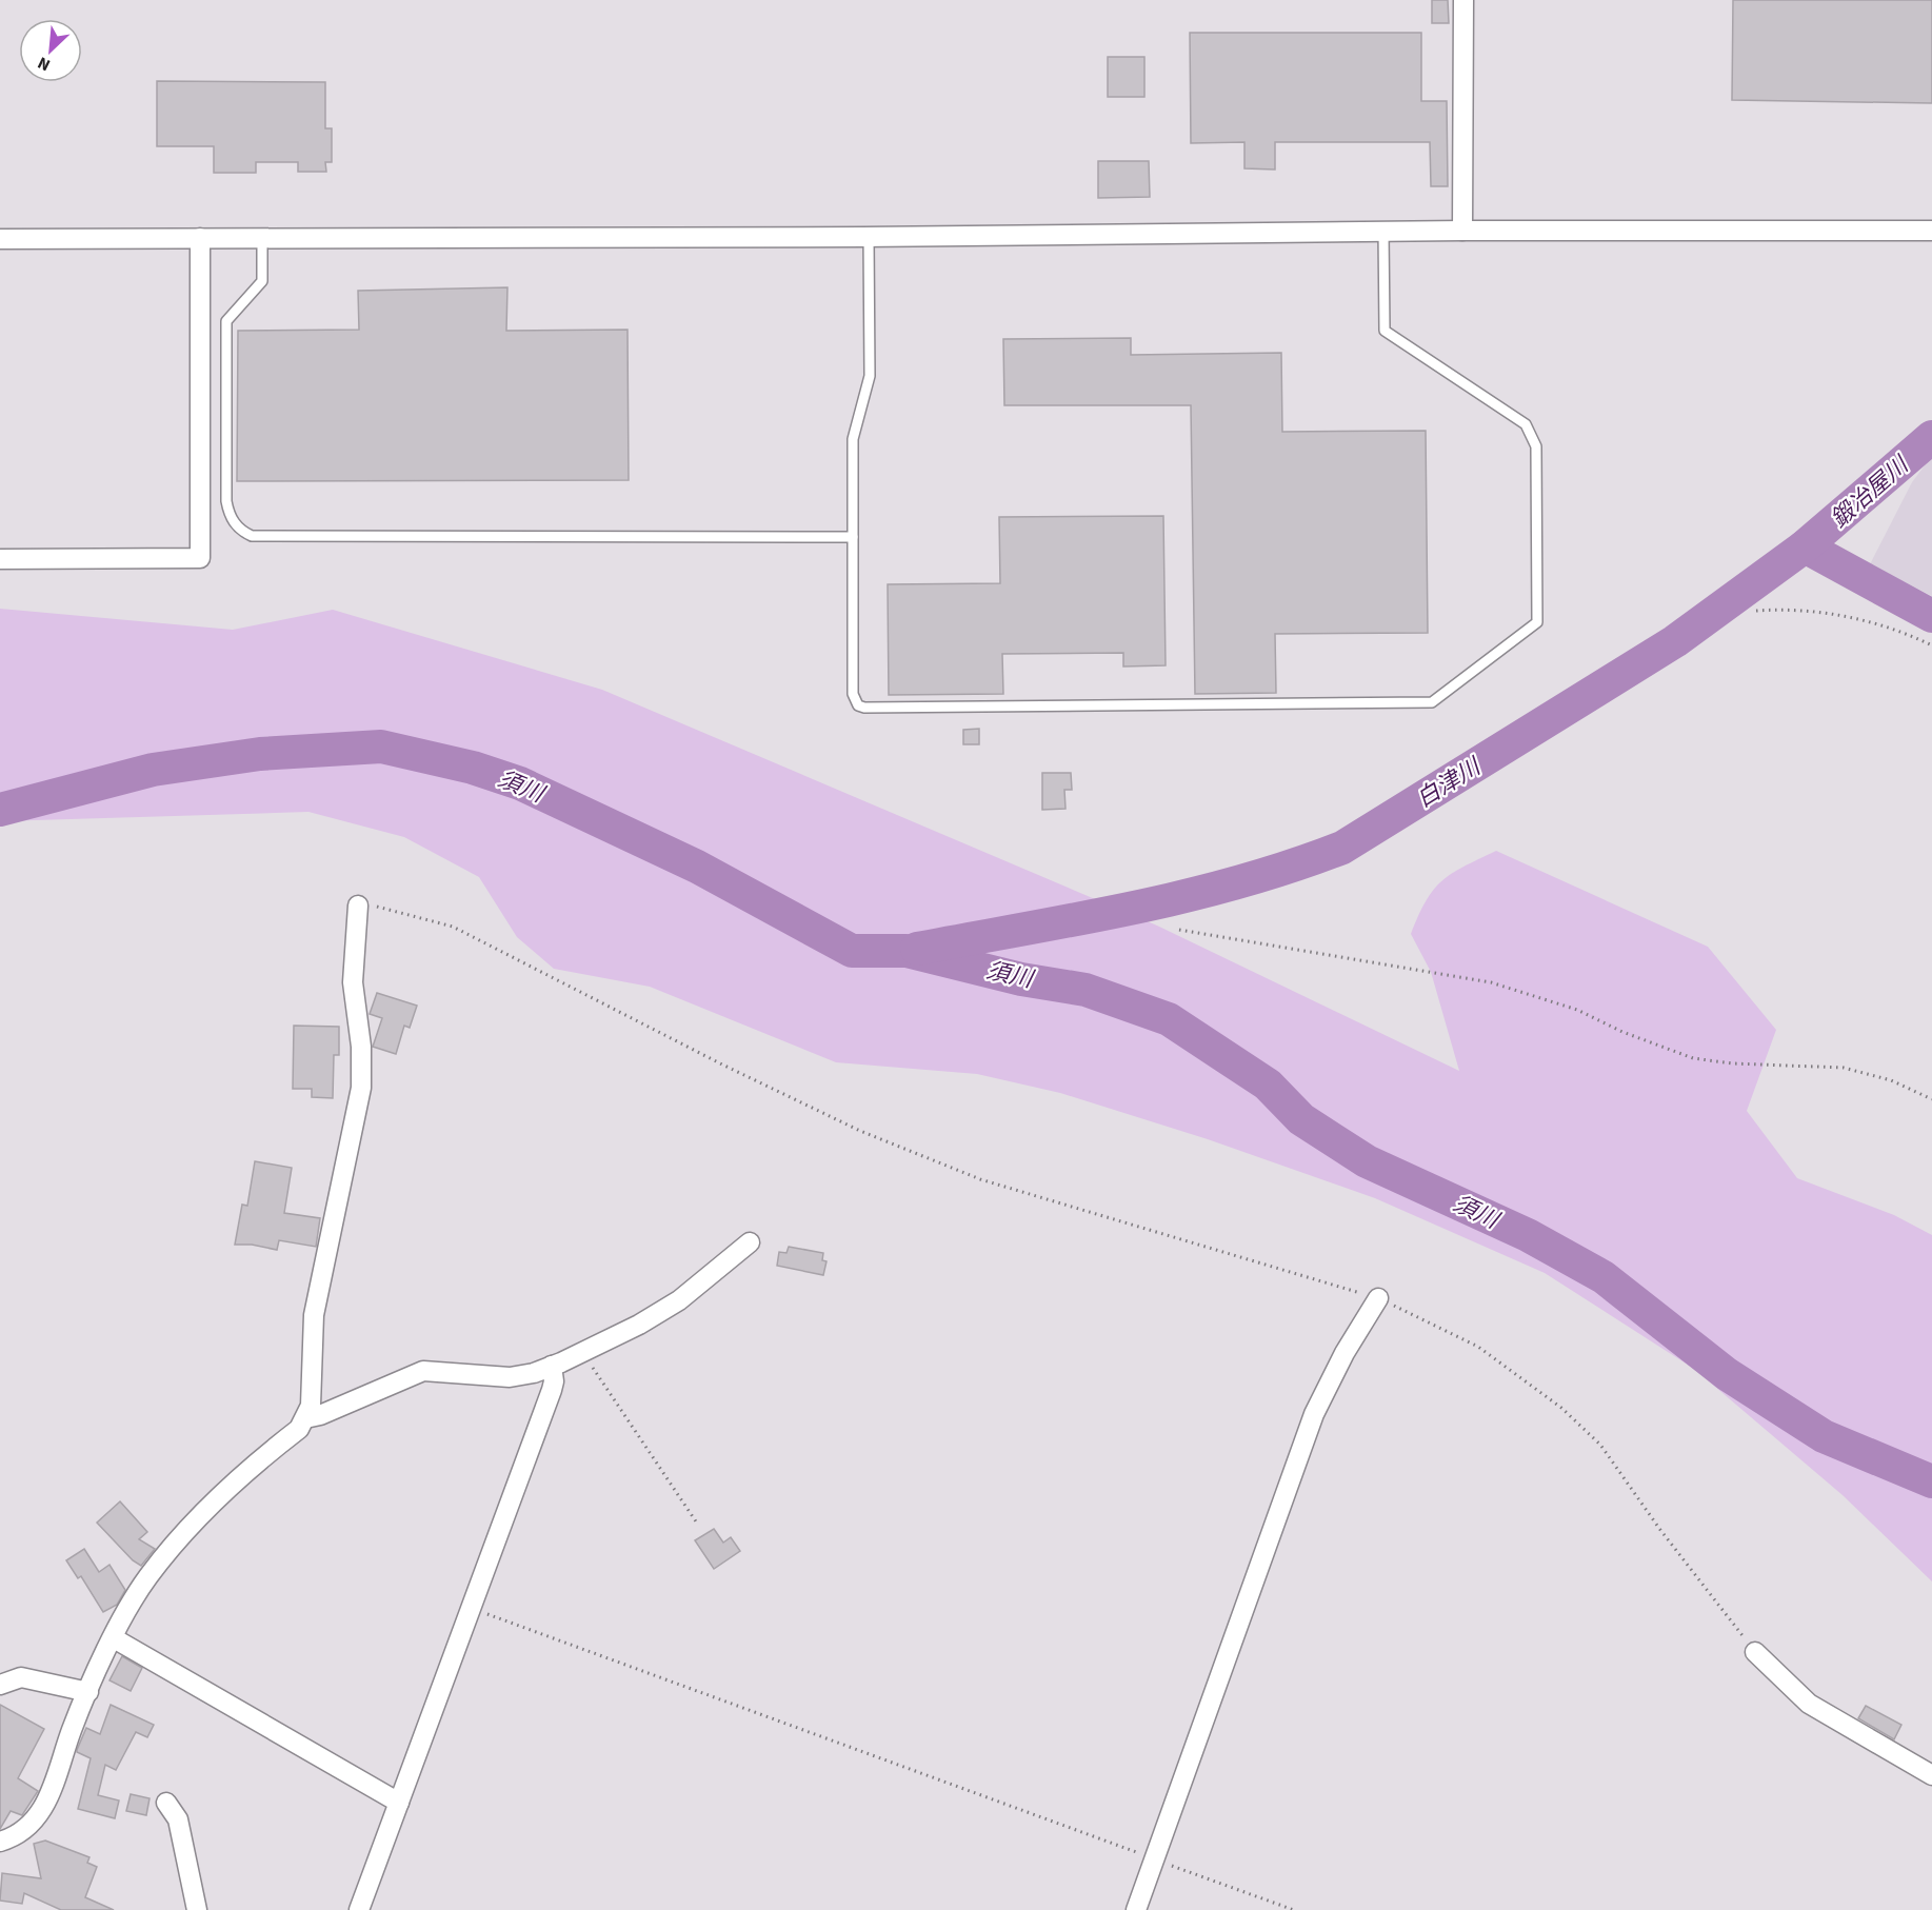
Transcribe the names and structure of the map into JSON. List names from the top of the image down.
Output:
{
  "water": ["鍛冶屋川", "白津川", "須川"],
  "north": "bottom left"
}
